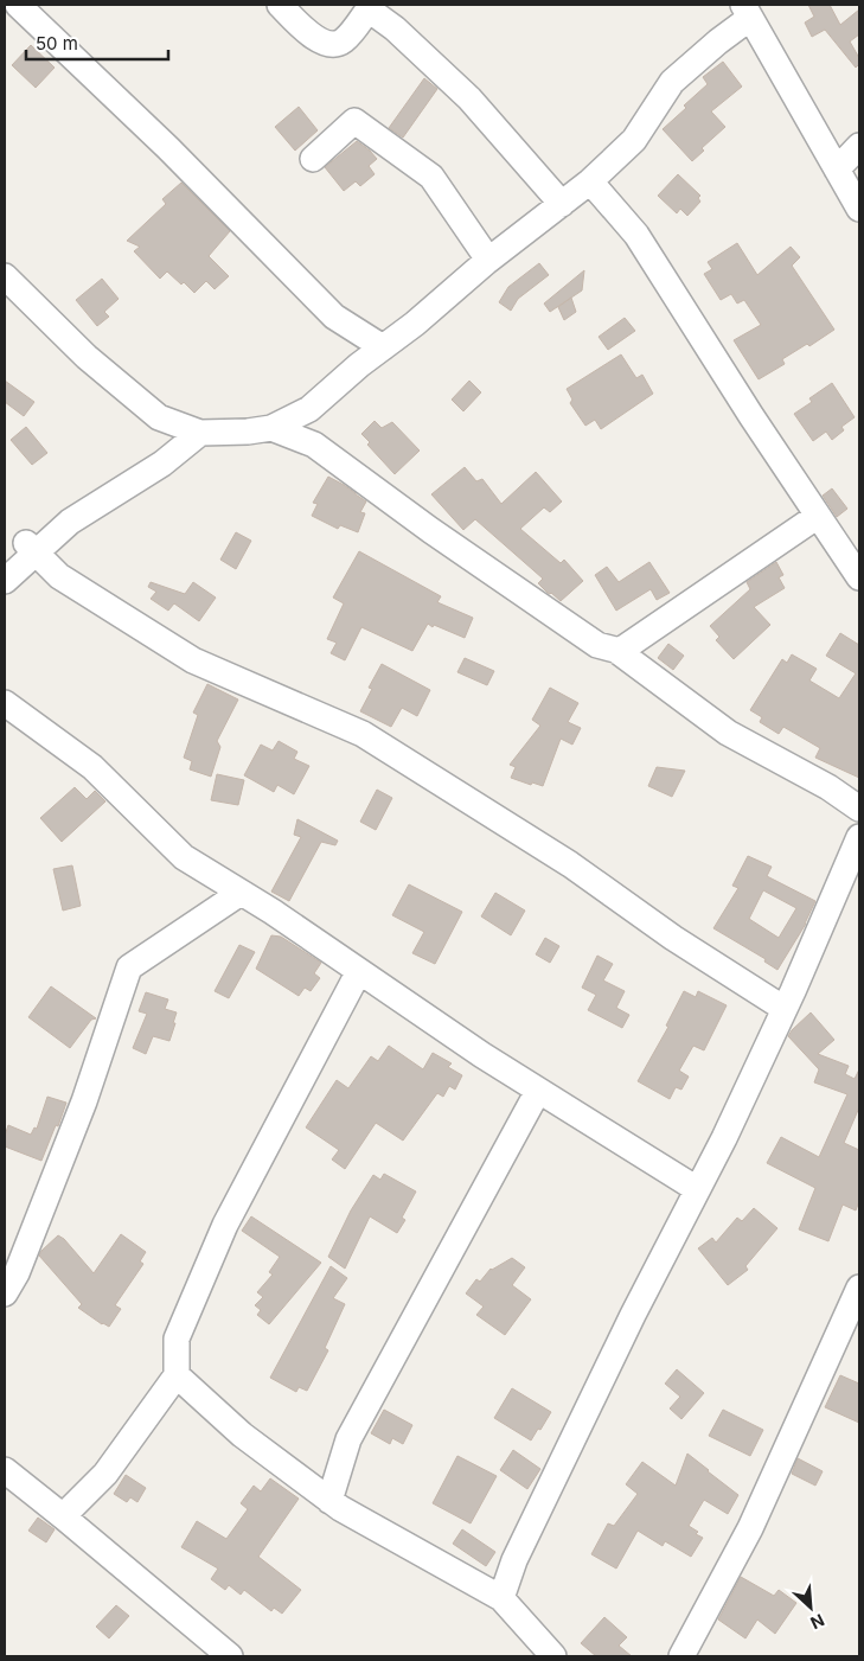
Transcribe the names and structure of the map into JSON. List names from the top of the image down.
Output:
{
  "scale_bar": "50 m",
  "north": "bottom right"
}
